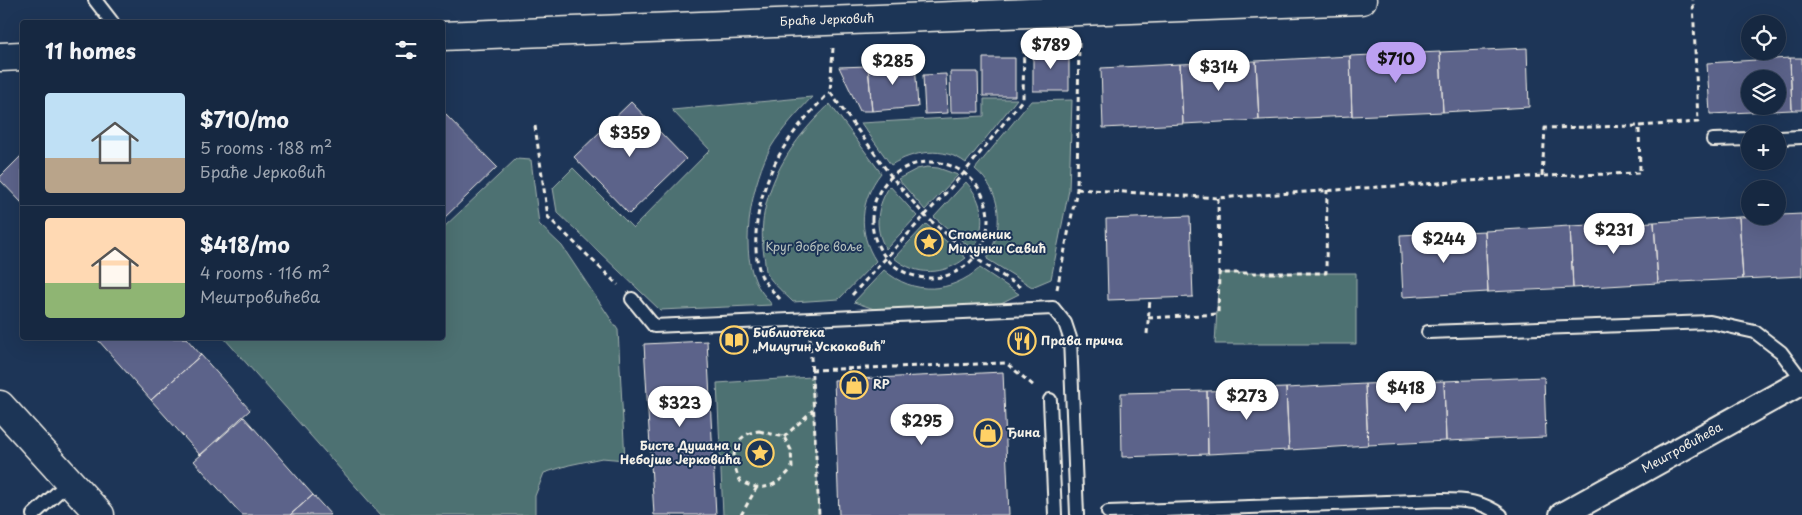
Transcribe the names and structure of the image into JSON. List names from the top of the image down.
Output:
{
  "streets": {
    "street": ["Браће Јерковић", "Мештровићева"]
  },
  "parks": ["Круг добре воље"],
  "places": {
    "place": ["Споменик Милунки Савић", "Бисте Душана и Небојше Јерковића"],
    "library": ["Библиотека „Милутин Ускоковић”"],
    "restaurant": ["Права прича"],
    "shop": ["RP", "Ђина"]
  },
  "page": {
    "map_buttons": ["+", "−"],
    "heading": "11 homes",
    "price": [
      "$789",
      "$710",
      "$285",
      "$314",
      "$359",
      "$231",
      "$244",
      "$418",
      "$273",
      "$323",
      "$295"
    ],
    "list": [
      {
        "name": "$710/mo",
        "note": "5 rooms · 188 m² · Браће Јерковић"
      },
      {
        "name": "$418/mo",
        "note": "4 rooms · 116 m² · Мештровићева"
      }
    ]
  }
}
